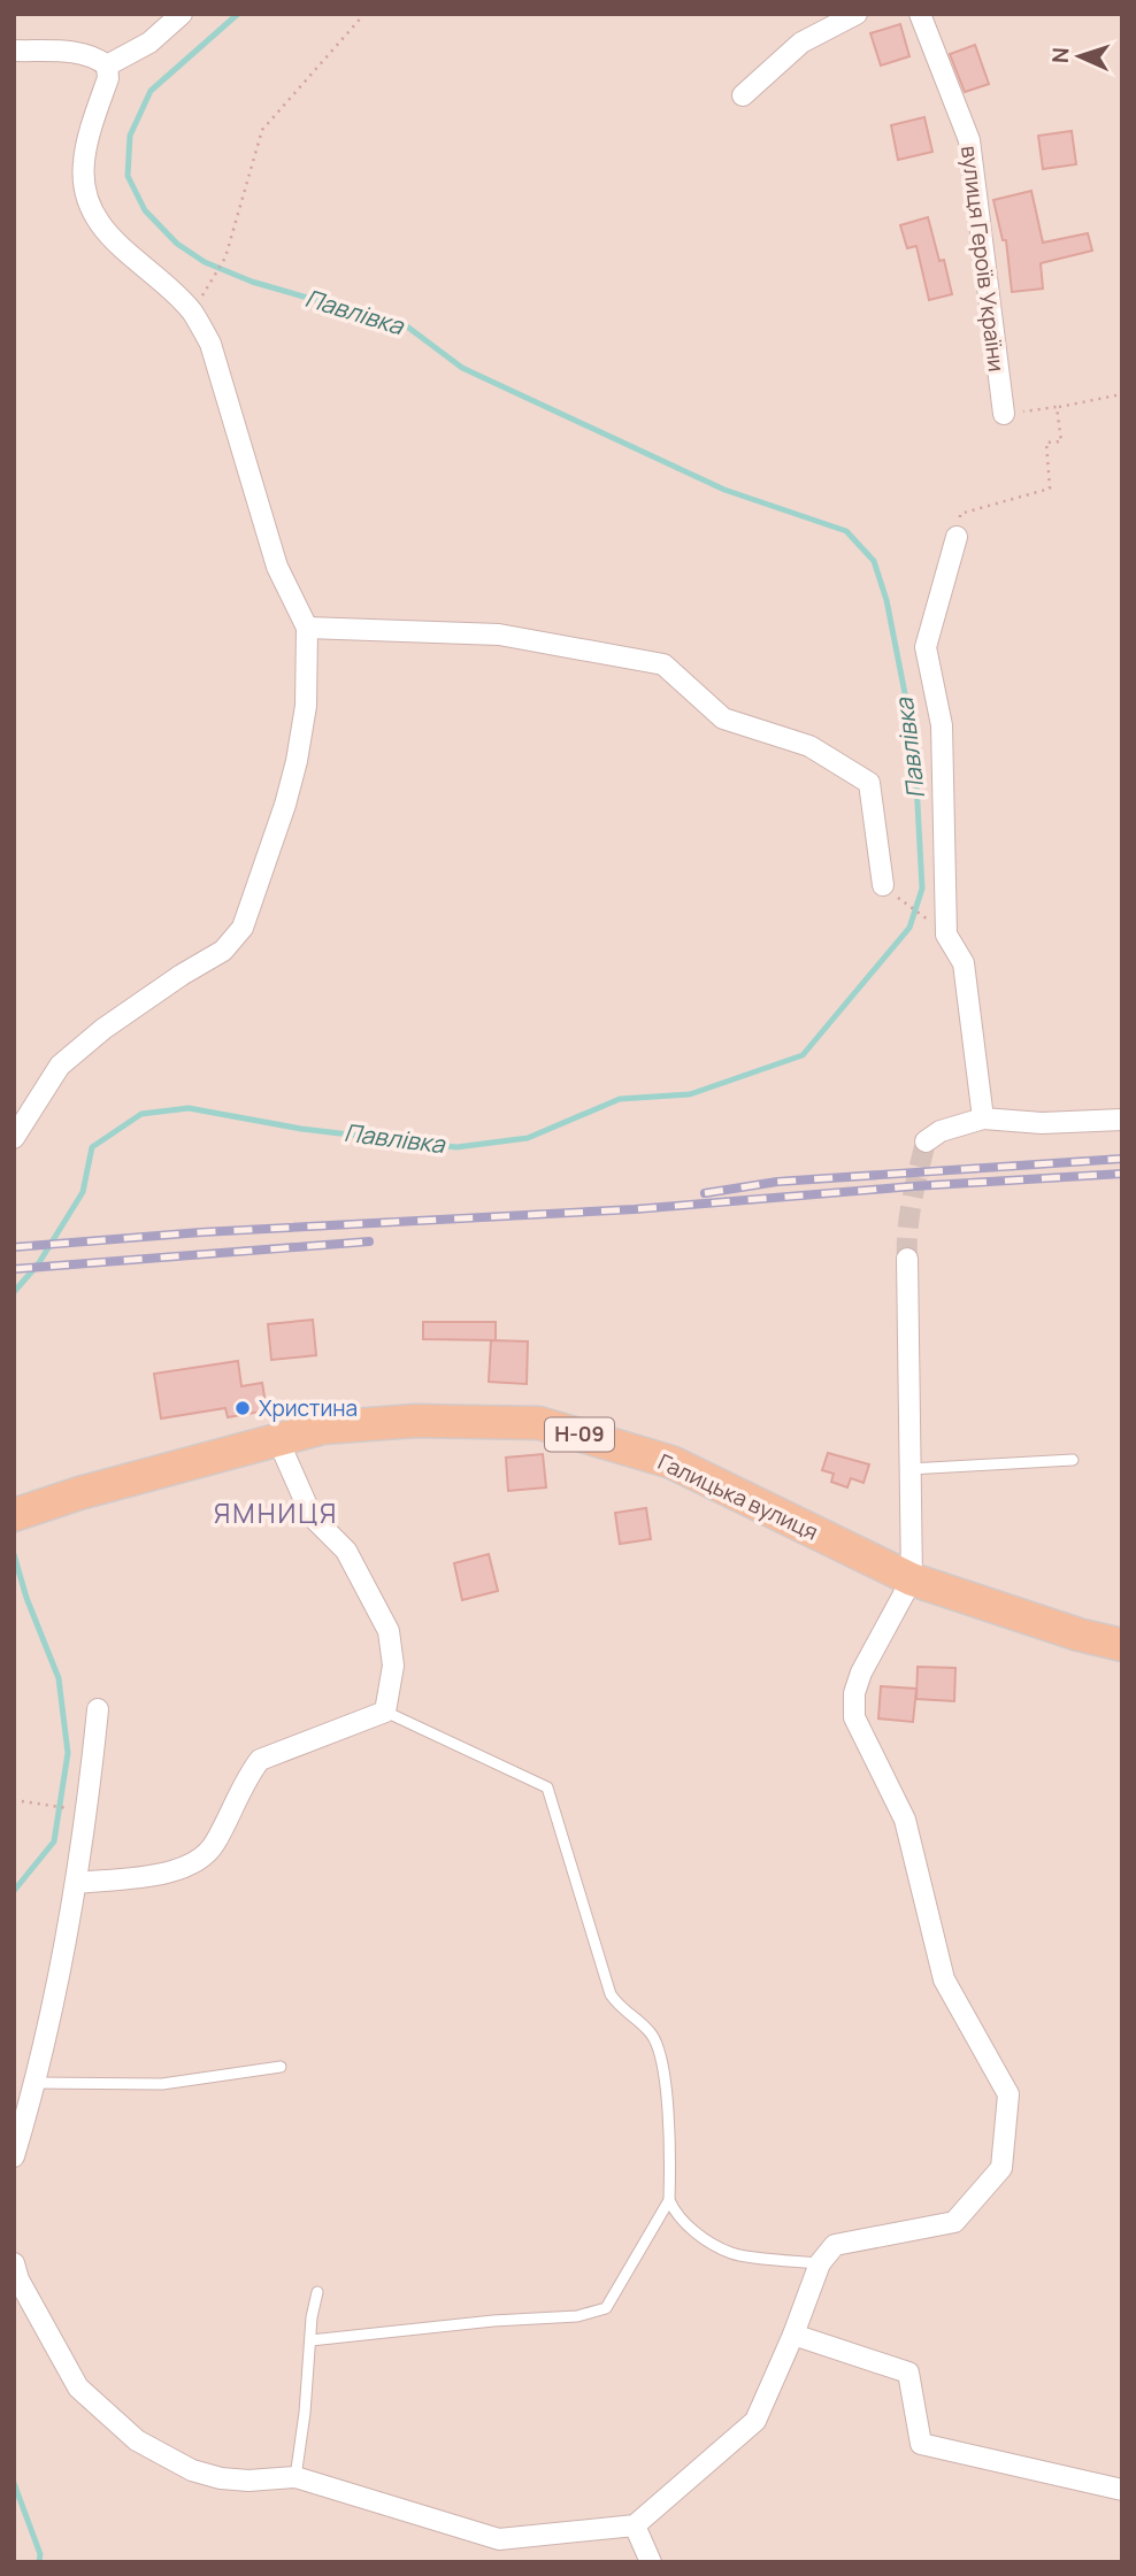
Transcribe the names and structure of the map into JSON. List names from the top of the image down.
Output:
{
  "streets": {
    "main road": ["Н-09", "Галицька вулиця"],
    "street": ["вулиця Героїв України"]
  },
  "districts": ["ЯМНИЦЯ"],
  "water": ["Павлівка"],
  "places": ["Христина"],
  "north": "left"
}
